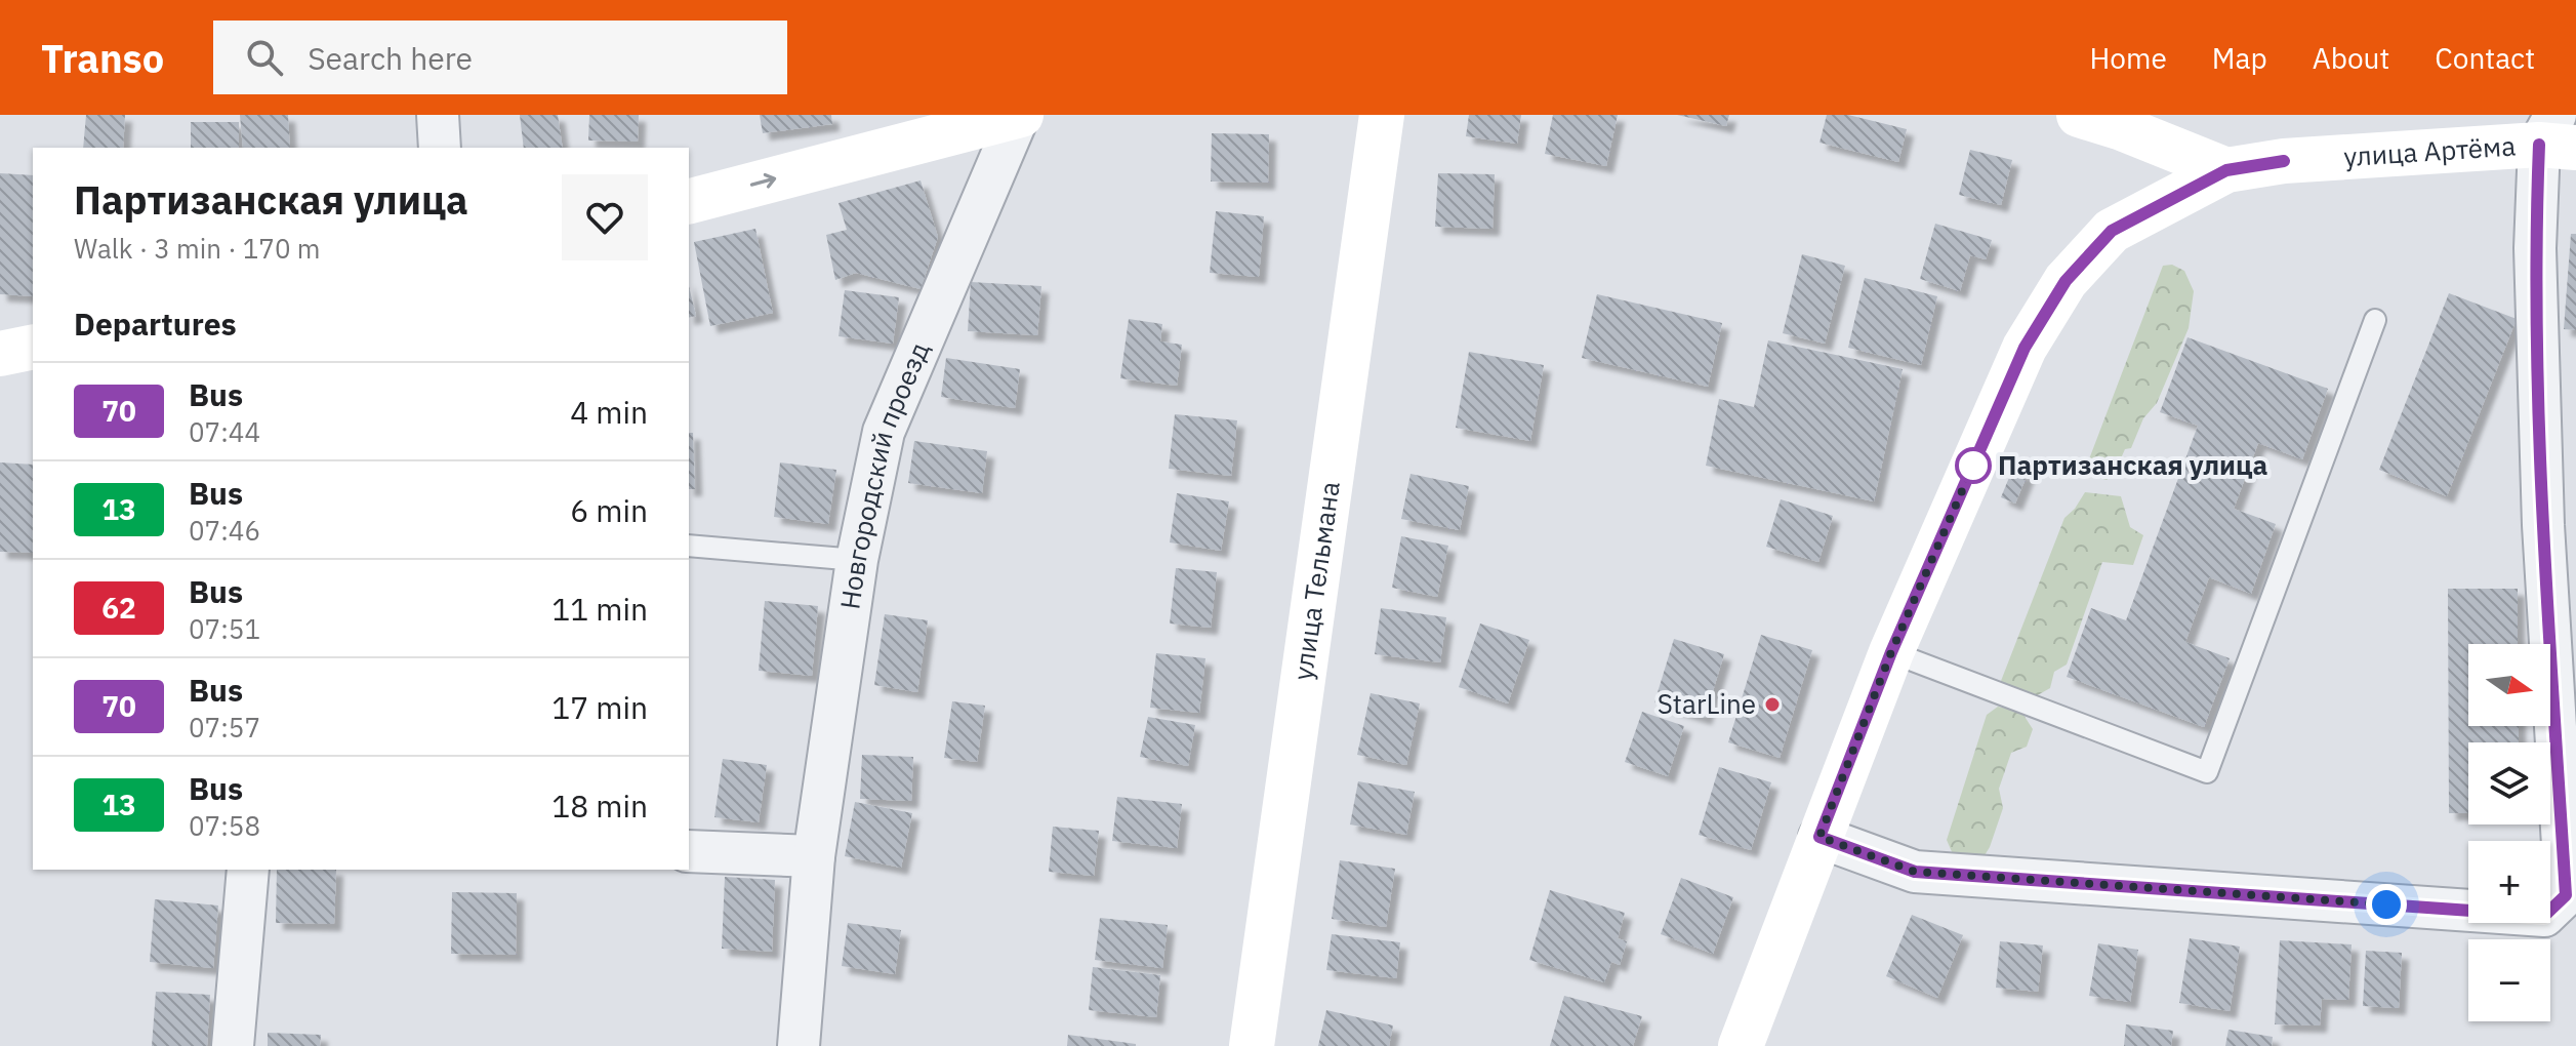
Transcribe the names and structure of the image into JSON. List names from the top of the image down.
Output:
{
  "streets": {
    "street": ["улица Артёма", "Новгородский проезд", "улица Тельмана"]
  },
  "places": ["Партизанская улица", "StarLine"],
  "lines": ["bus line 70"],
  "north": "right",
  "page": {
    "header": "Transo",
    "search": "Search here",
    "nav": [
      "Home",
      "Map",
      "About",
      "Contact"
    ],
    "heading": [
      ["Партизанская улица", "Walk · 3 min · 170 m"],
      "Departures"
    ],
    "list": [
      {
        "mark": "70",
        "name": "Bus",
        "note": "07:44",
        "value": "4 min"
      },
      {
        "mark": "13",
        "name": "Bus",
        "note": "07:46",
        "value": "6 min"
      },
      {
        "mark": "62",
        "name": "Bus",
        "note": "07:51",
        "value": "11 min"
      },
      {
        "mark": "70",
        "name": "Bus",
        "note": "07:57",
        "value": "17 min"
      },
      {
        "mark": "13",
        "name": "Bus",
        "note": "07:58",
        "value": "18 min"
      }
    ],
    "map_buttons": ["+", "−"]
  }
}
